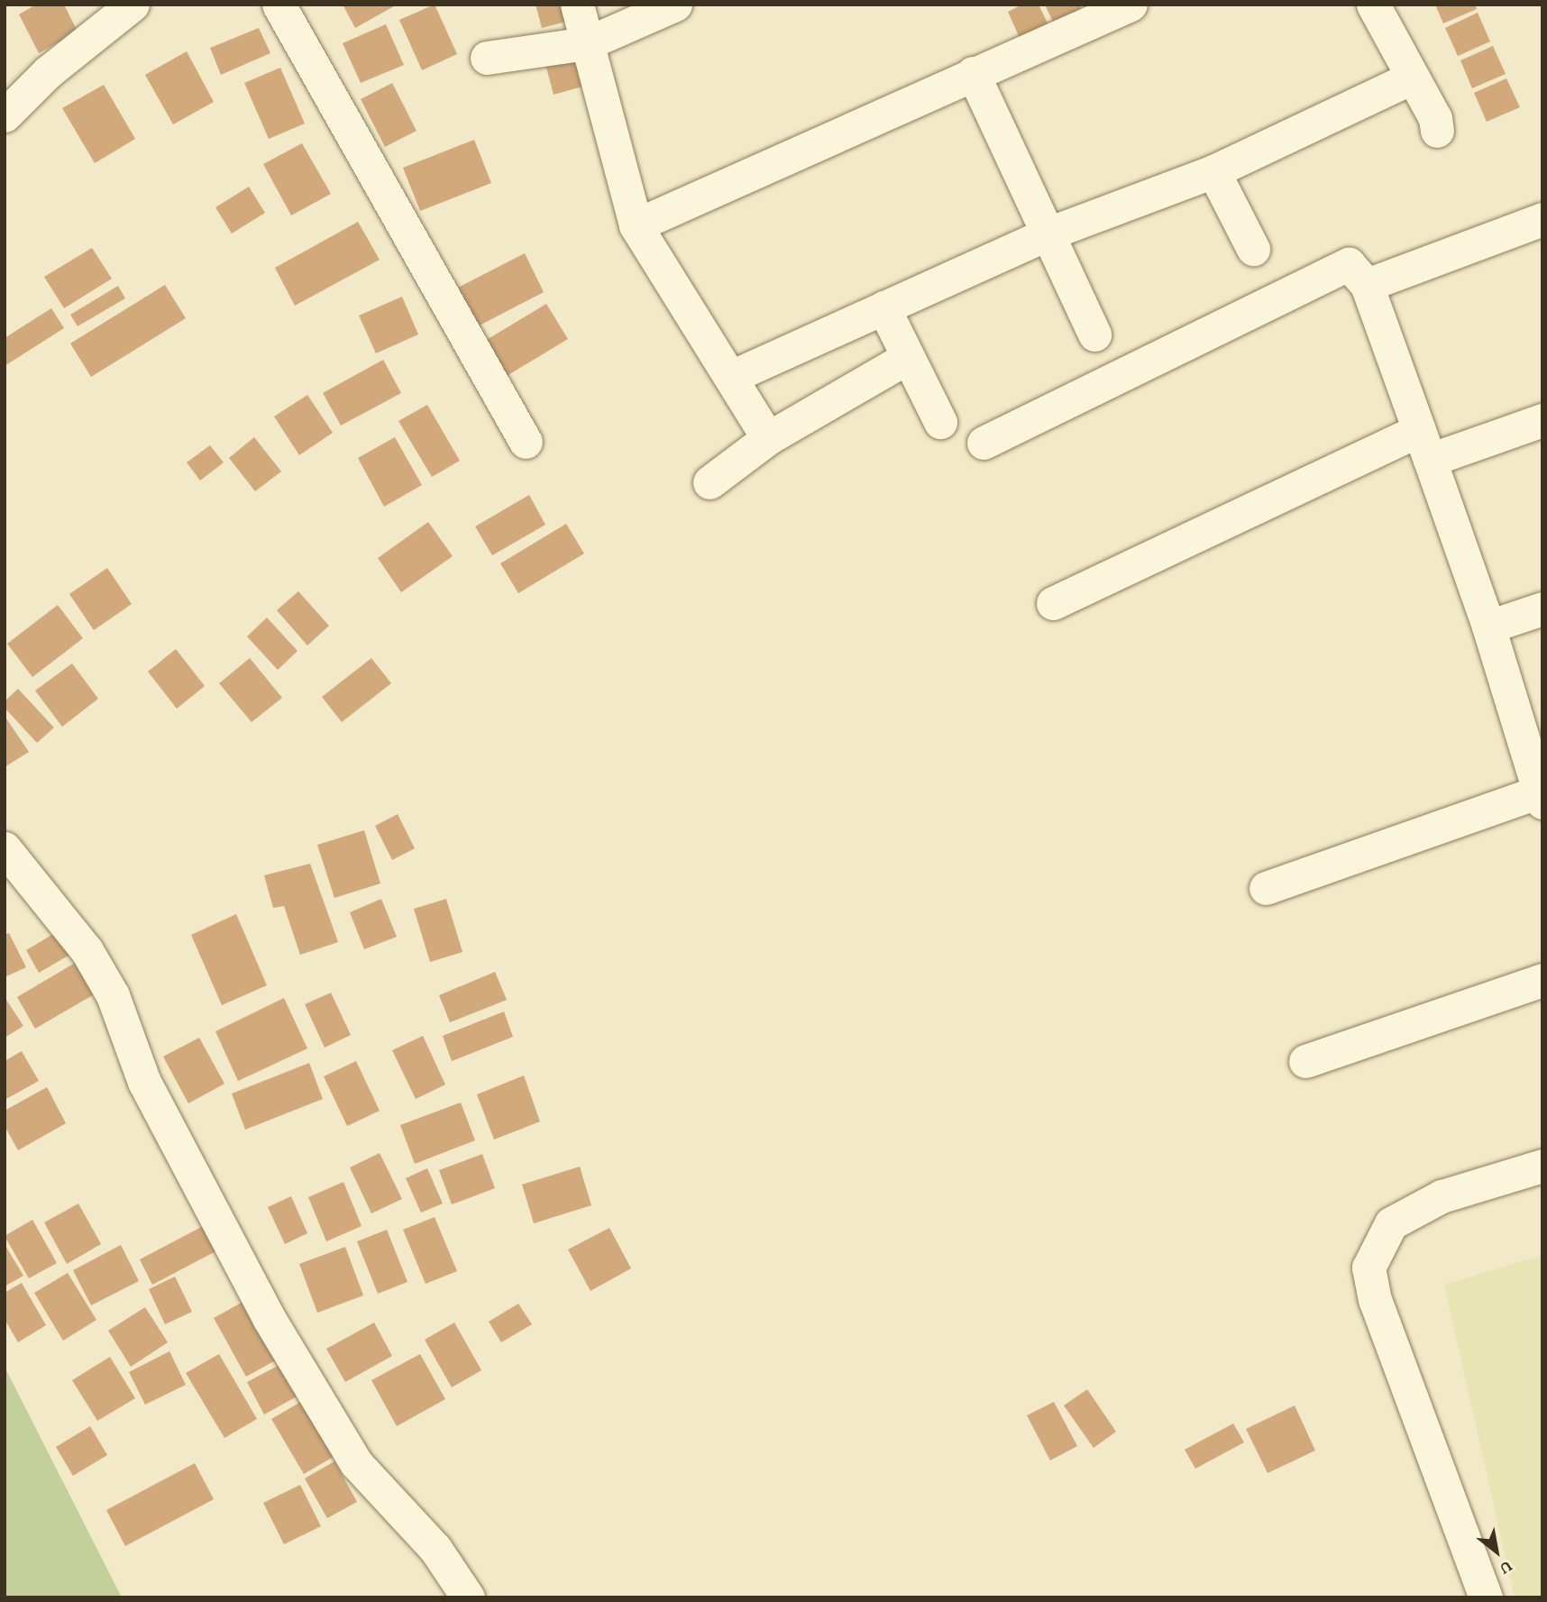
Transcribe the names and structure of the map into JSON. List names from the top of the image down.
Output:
{
  "north": "bottom right"
}
